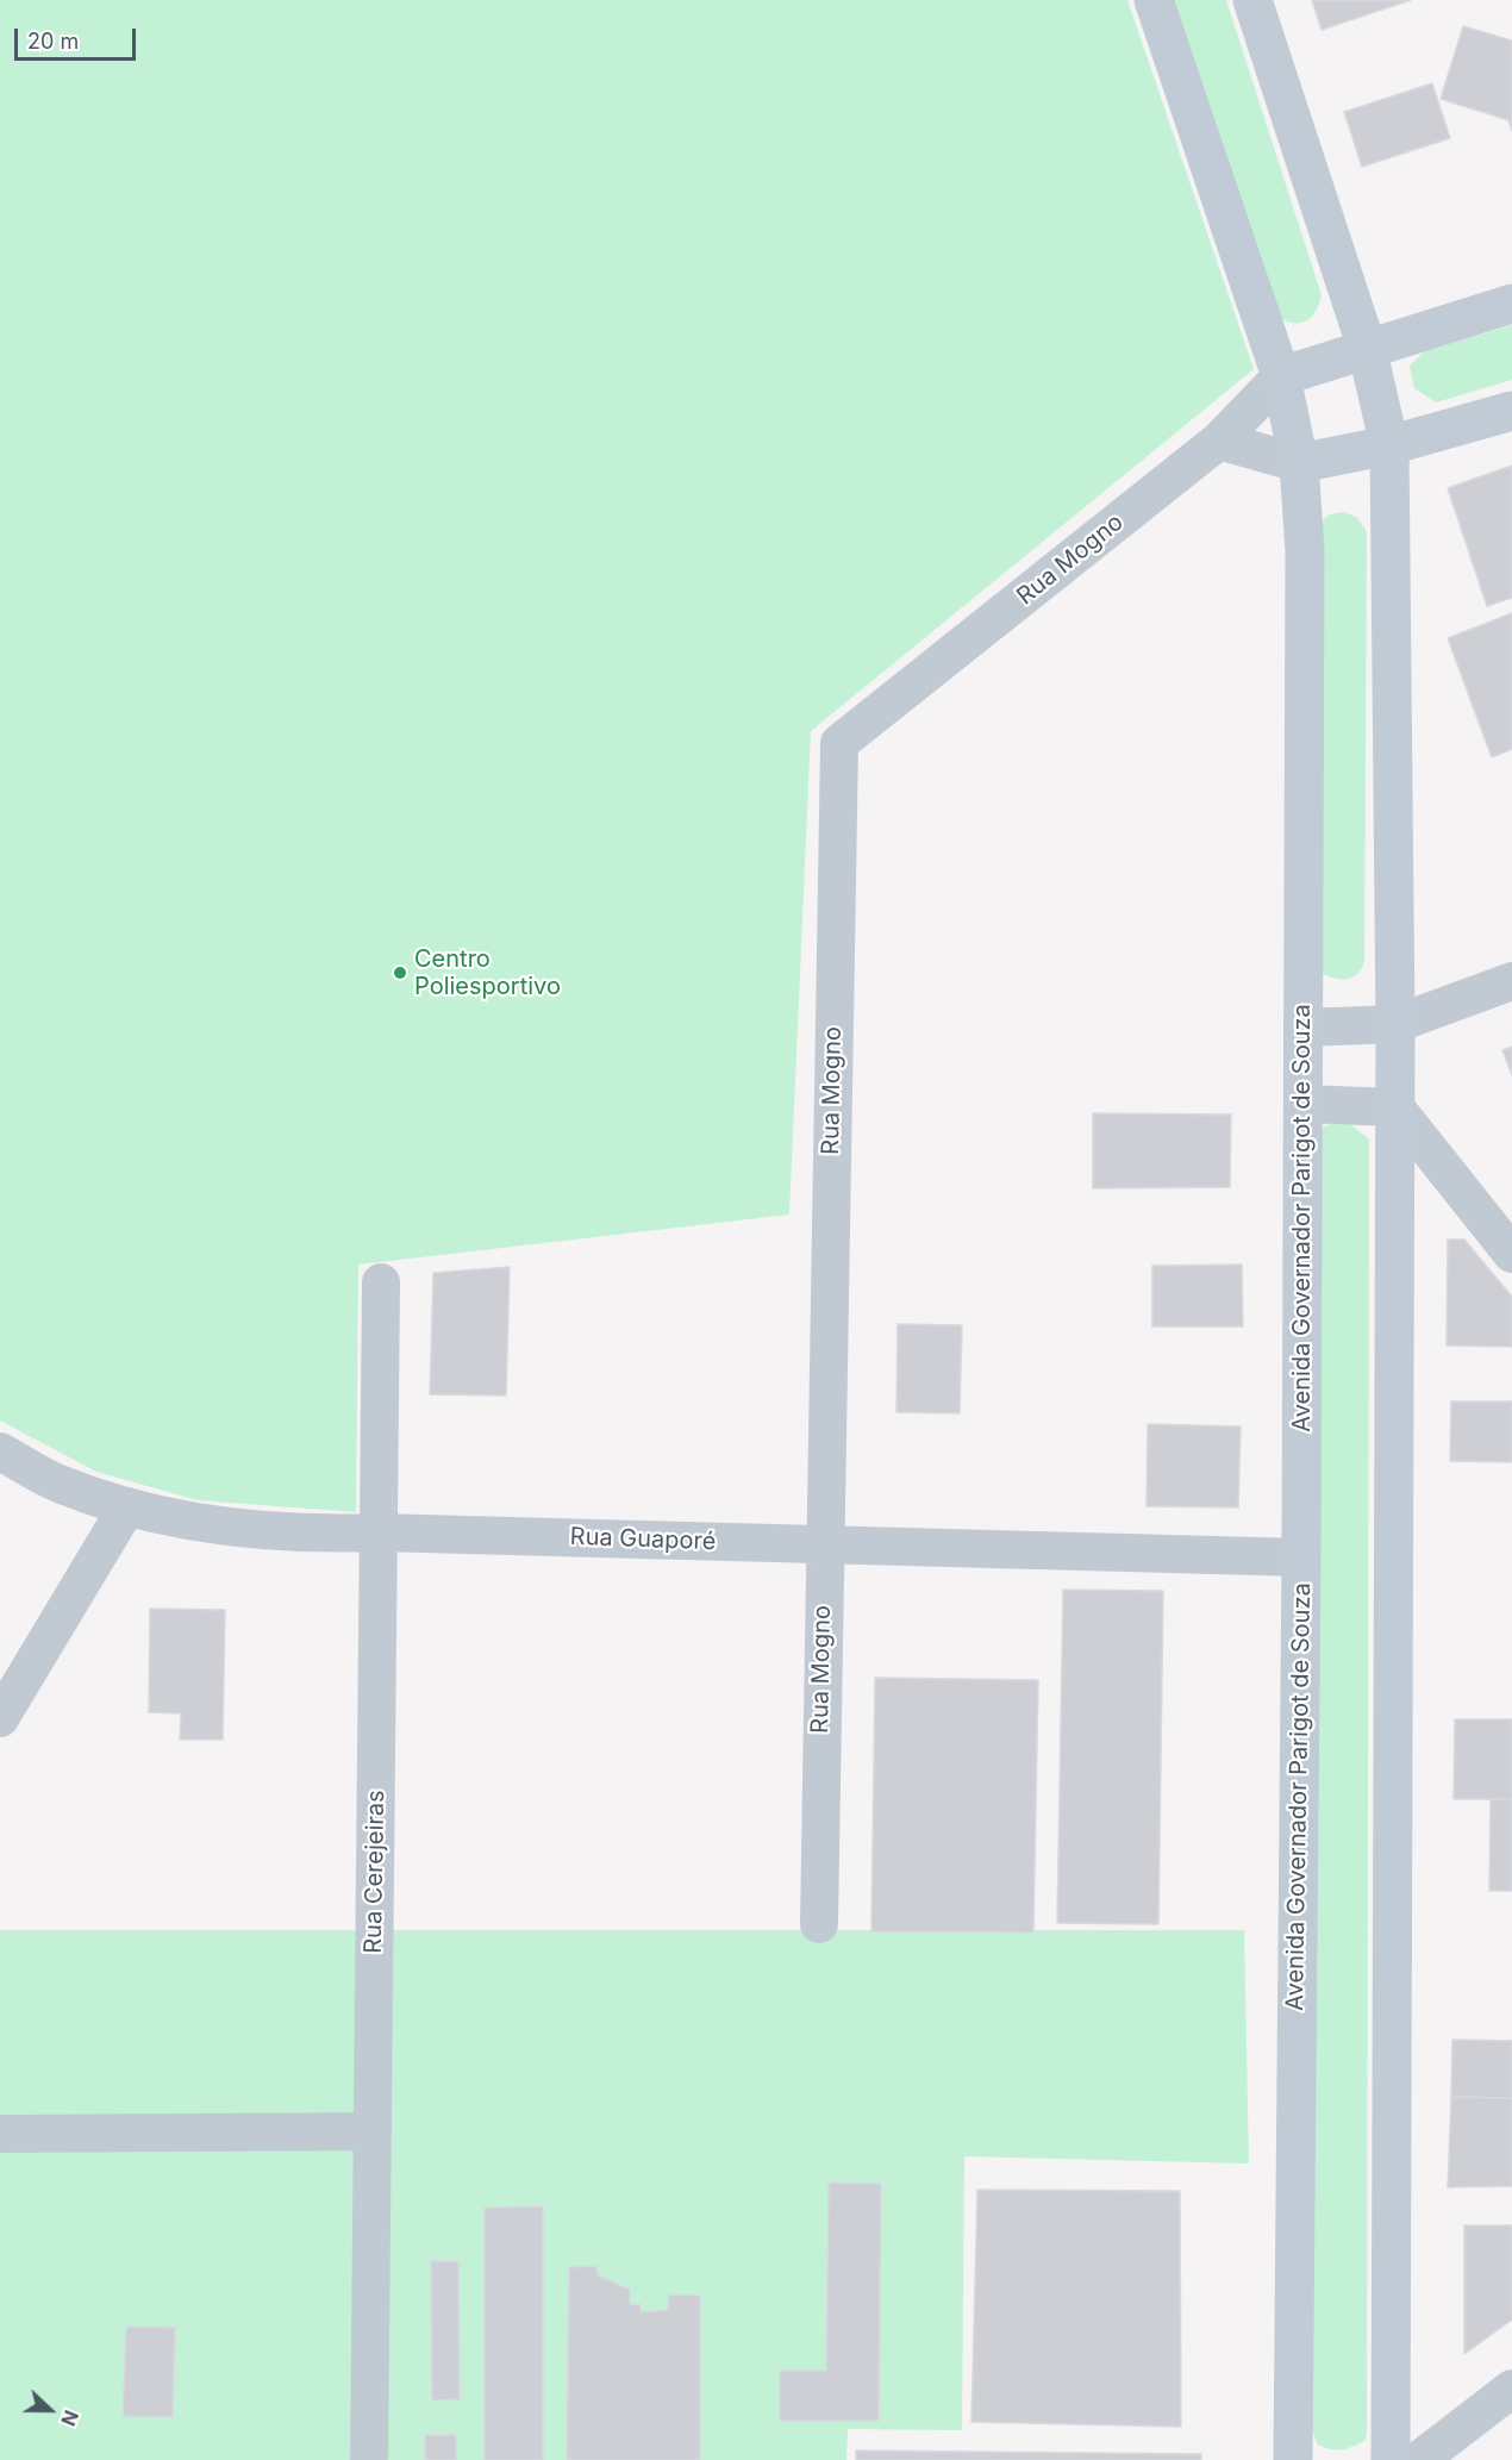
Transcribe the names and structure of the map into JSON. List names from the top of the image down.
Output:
{
  "streets": {
    "street": [
      "Rua Mogno",
      "Avenida Governador Parigot de Souza",
      "Rua Guaporé",
      "Rua Cerejeiras"
    ]
  },
  "crossings": [
    ["Rua Mogno", "Avenida Governador Parigot de Souza"],
    ["Rua Mogno", "Rua Guaporé"],
    ["Avenida Governador Parigot de Souza", "Rua Guaporé"],
    ["Rua Guaporé", "Rua Cerejeiras"]
  ],
  "places": ["Centro Poliesportivo"],
  "scale_bar": "20 m",
  "north": "right"
}
